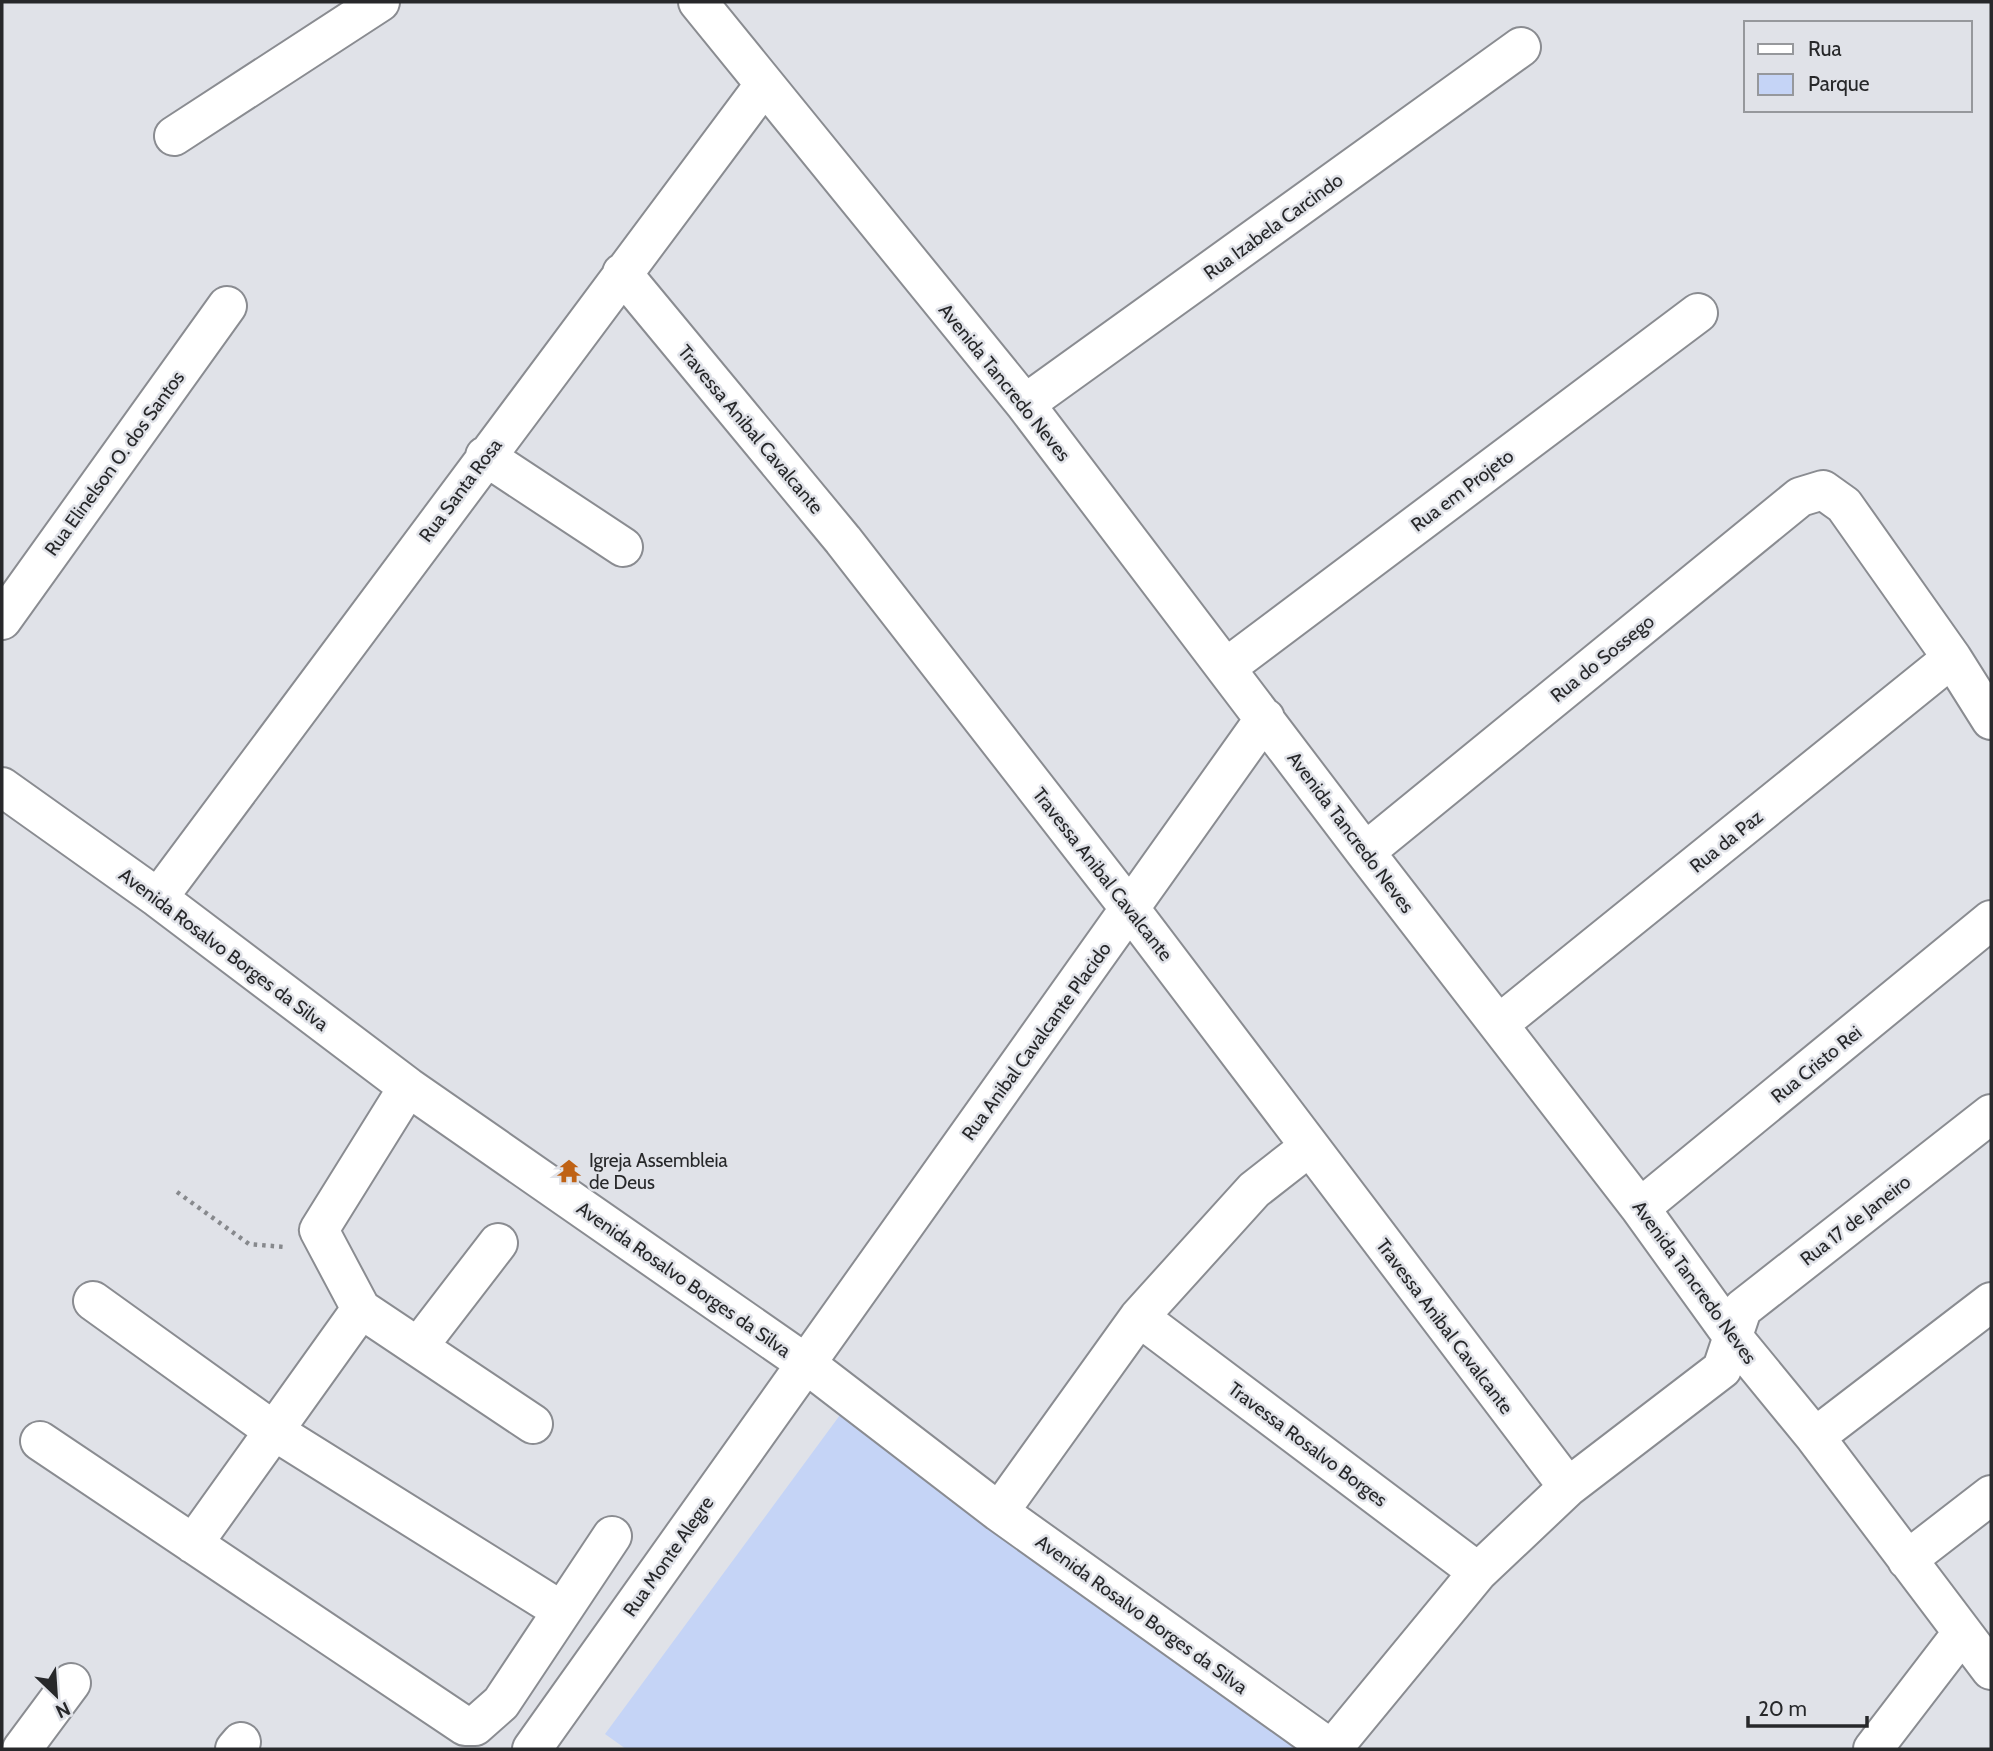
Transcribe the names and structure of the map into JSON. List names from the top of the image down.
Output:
{
  "streets": {
    "street": [
      "Rua Izabela Carcindo",
      "Avenida Tancredo Neves",
      "Travessa Anibal Cavalcante",
      "Rua Elinelson O. dos Santos",
      "Rua Santa Rosa",
      "Rua em Projeto",
      "Rua do Sossego",
      "Rua da Paz",
      "Avenida Rosalvo Borges da Silva",
      "Rua Anibal Cavalcante Placido",
      "Rua Cristo Rei",
      "Rua 17 de Janeiro",
      "Travessa Rosalvo Borges",
      "Rua Monte Alegre"
    ]
  },
  "crossings": [
    ["Rua Izabela Carcindo", "Avenida Tancredo Neves"],
    ["Avenida Tancredo Neves", "Rua Santa Rosa"],
    ["Avenida Tancredo Neves", "Rua em Projeto"],
    ["Avenida Tancredo Neves", "Rua do Sossego"],
    ["Avenida Tancredo Neves", "Rua da Paz"],
    ["Avenida Tancredo Neves", "Rua Anibal Cavalcante Placido"],
    ["Avenida Tancredo Neves", "Rua Cristo Rei"],
    ["Avenida Tancredo Neves", "Rua 17 de Janeiro"],
    ["Travessa Anibal Cavalcante", "Rua Santa Rosa"],
    ["Travessa Anibal Cavalcante", "Rua Anibal Cavalcante Placido"],
    ["Travessa Anibal Cavalcante", "Rua 17 de Janeiro"],
    ["Rua Santa Rosa", "Avenida Rosalvo Borges da Silva"],
    ["Rua do Sossego", "Rua da Paz"],
    ["Avenida Rosalvo Borges da Silva", "Rua Anibal Cavalcante Placido"],
    ["Avenida Rosalvo Borges da Silva", "Rua 17 de Janeiro"],
    ["Avenida Rosalvo Borges da Silva", "Rua Monte Alegre"],
    ["Rua Anibal Cavalcante Placido", "Rua Monte Alegre"],
    ["Rua 17 de Janeiro", "Travessa Rosalvo Borges"]
  ],
  "places": {
    "temple": ["Igreja Assembleia de Deus"]
  },
  "legend": ["Rua", "Parque"],
  "scale_bar": "20 m",
  "north": "bottom right"
}
